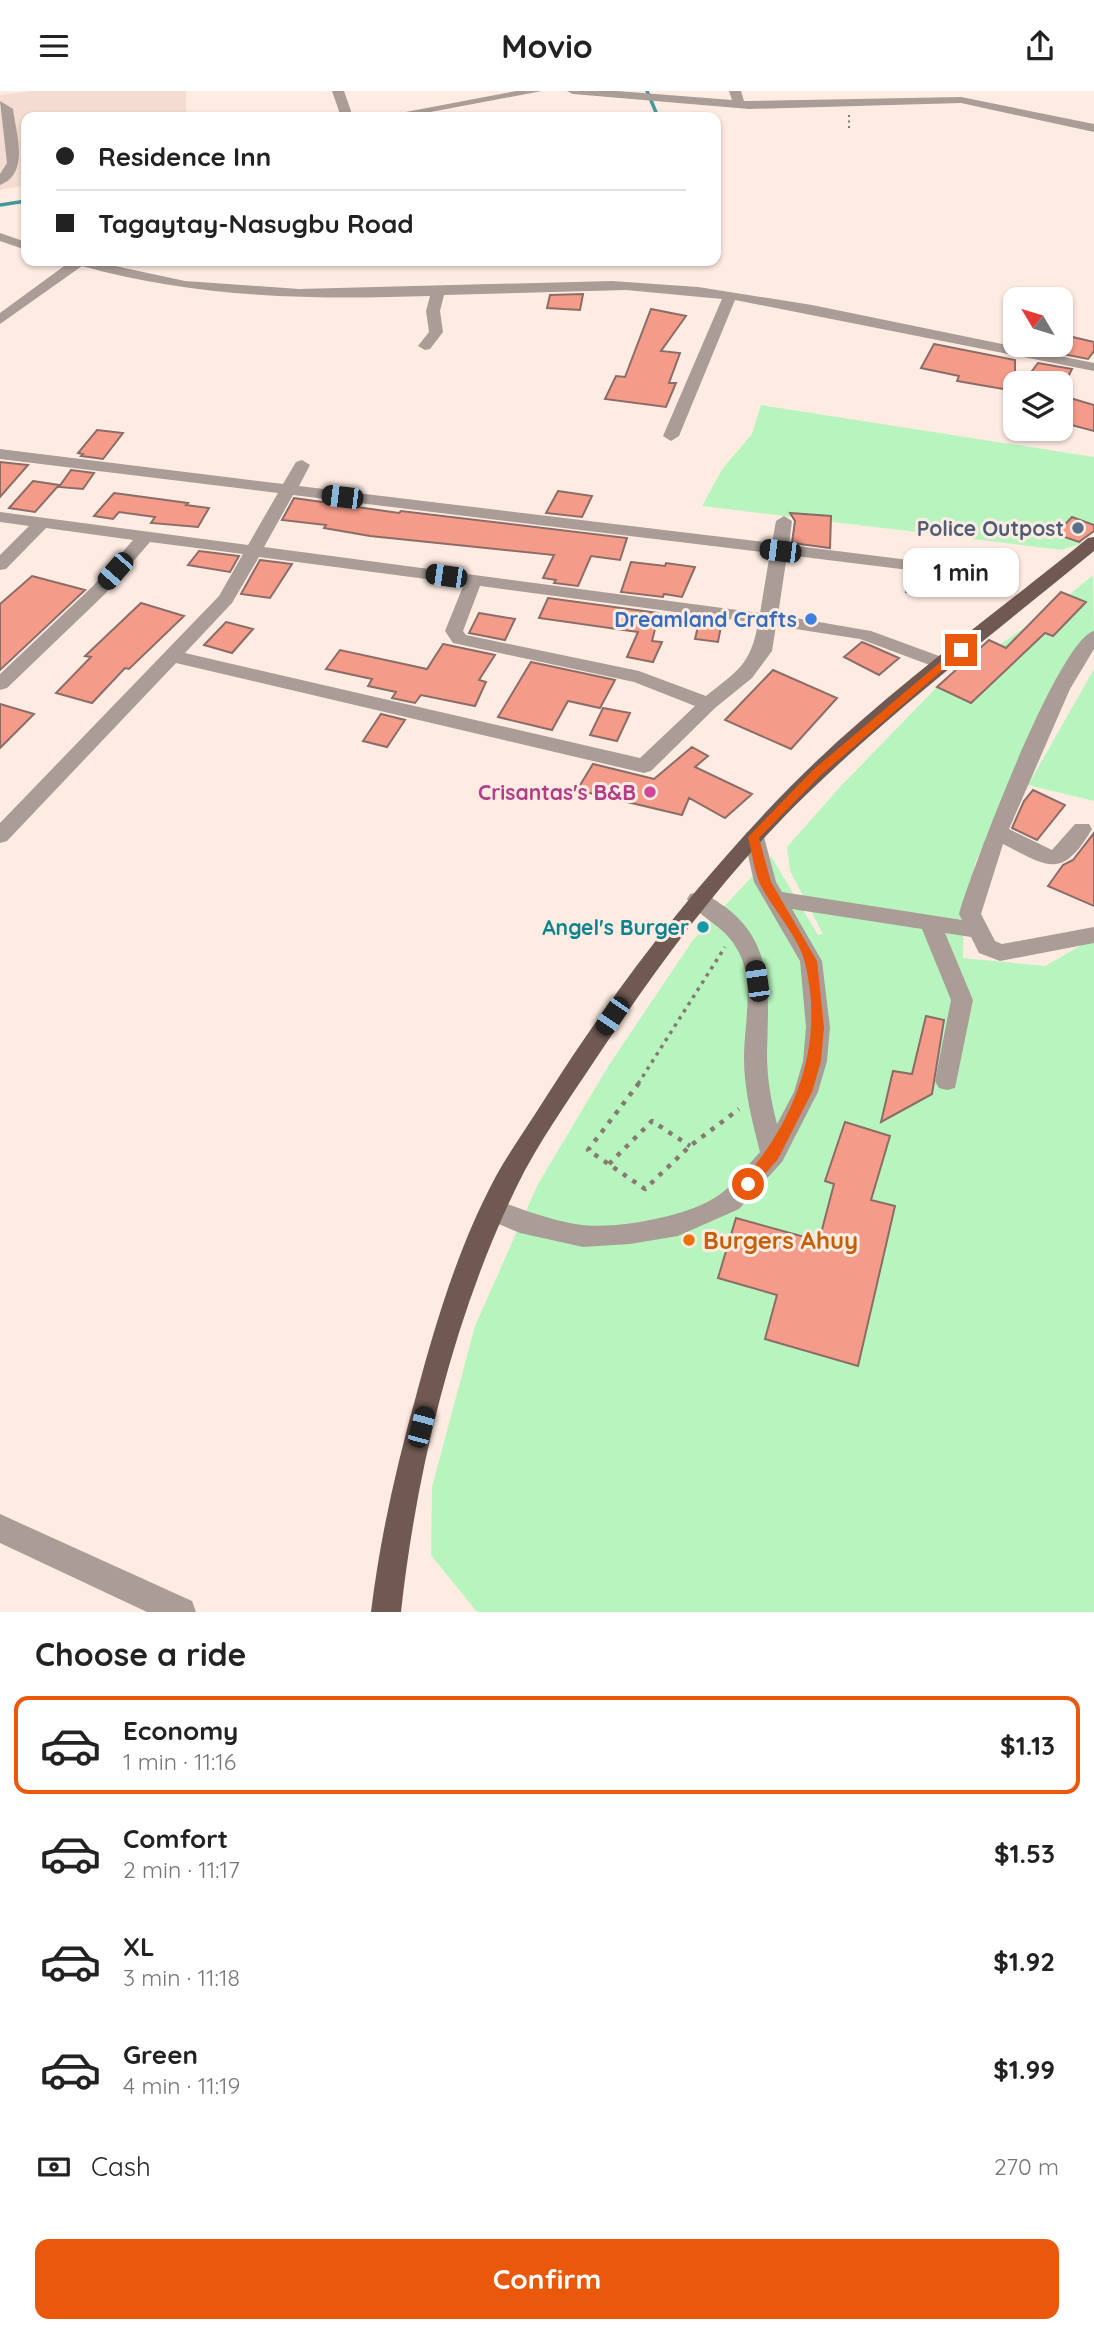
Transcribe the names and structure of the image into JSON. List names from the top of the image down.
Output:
{
  "places": [
    "Police Outpost",
    "Dreamland Crafts",
    "Crisantas's B&B",
    "Angel's Burger",
    "Burgers Ahuy"
  ],
  "north": "top left",
  "page": {
    "header": "Movio",
    "banner": ["Residence Inn", "Tagaytay-Nasugbu Road"],
    "bubble": "1 min",
    "heading": "Choose a ride",
    "list": [
      {
        "name": "Economy",
        "note": "1 min · 11:16",
        "value": "$1.13"
      },
      {
        "name": "Comfort",
        "note": "2 min · 11:17",
        "value": "$1.53"
      },
      {
        "name": "XL",
        "note": "3 min · 11:18",
        "value": "$1.92"
      },
      {
        "name": "Green",
        "note": "4 min · 11:19",
        "value": "$1.99"
      }
    ],
    "pay": ["Cash", "270 m"],
    "buttons": "Confirm"
  }
}
